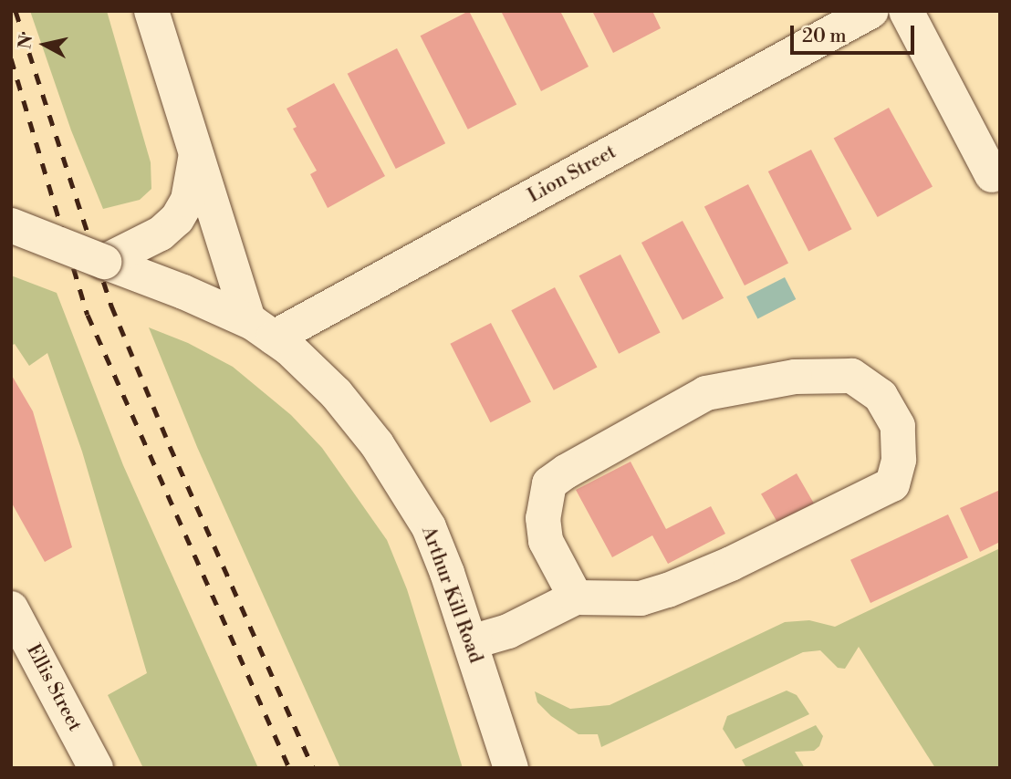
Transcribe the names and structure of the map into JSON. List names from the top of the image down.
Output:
{
  "streets": {
    "street": ["Lion Street", "Arthur Kill Road", "Ellis Street"]
  },
  "crossings": [
    ["Lion Street", "Arthur Kill Road"]
  ],
  "scale_bar": "20 m",
  "north": "left"
}
